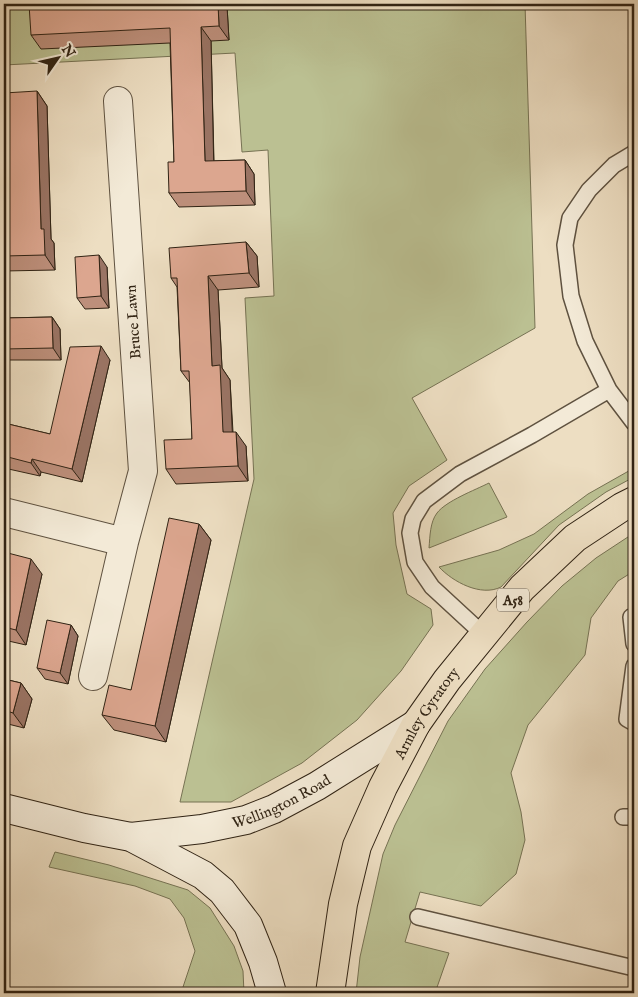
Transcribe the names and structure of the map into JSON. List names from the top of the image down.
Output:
{
  "streets": {
    "highway": ["A58", "Armley Gyratory"],
    "street": ["Bruce Lawn", "Wellington Road"]
  },
  "crossings": [
    ["Armley Gyratory", "Wellington Road"]
  ],
  "north": "top right"
}
